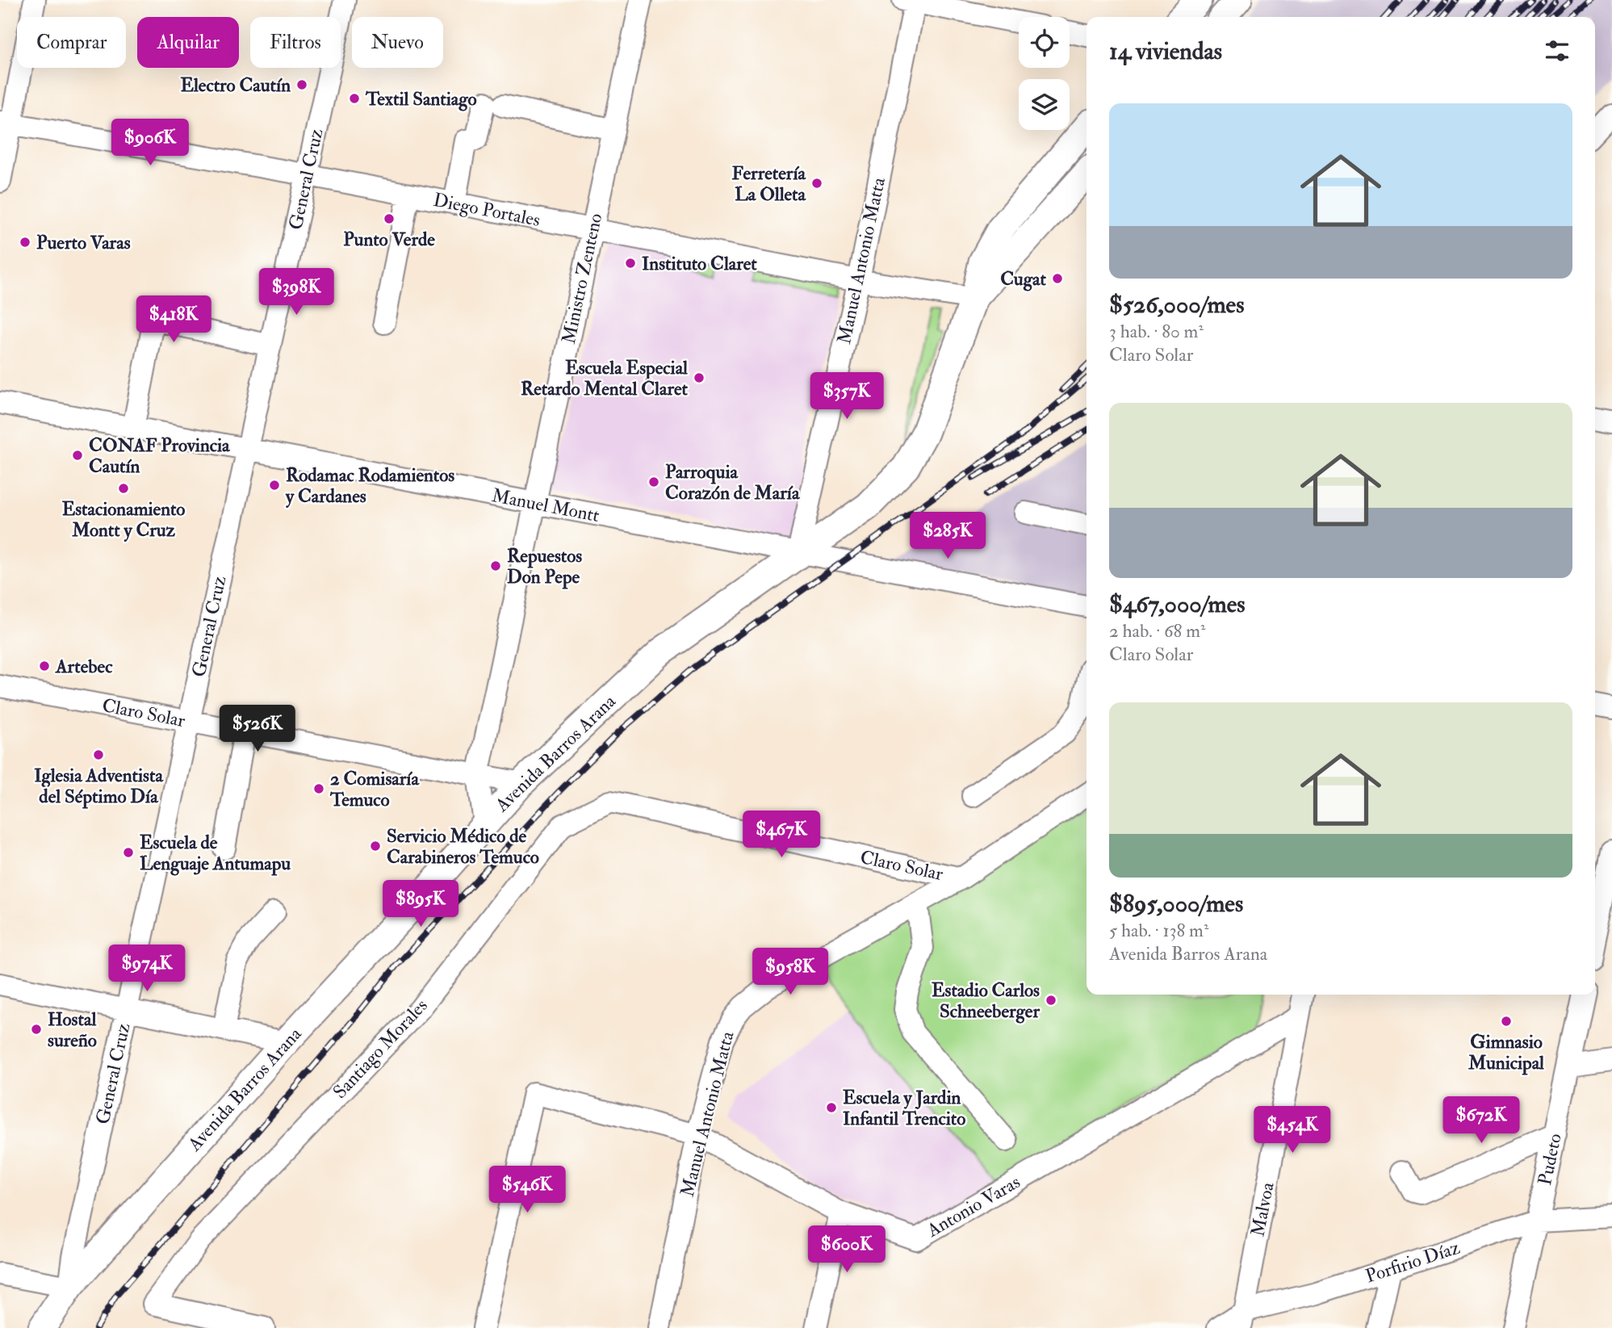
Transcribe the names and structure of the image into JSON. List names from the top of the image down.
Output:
{
  "streets": {
    "main road": ["Avenida Barros Arana"],
    "street": [
      "General Cruz",
      "Diego Portales",
      "Manuel Antonio Matta",
      "Ministro Zenteno",
      "Manuel Montt",
      "Claro Solar",
      "Santiago Morales",
      "Pudeto",
      "Antonio Varas",
      "Malvoa",
      "Porfirio Díaz"
    ]
  },
  "crossings": [
    ["General Cruz", "Diego Portales"],
    ["General Cruz", "Manuel Montt"],
    ["General Cruz", "Claro Solar"],
    ["General Cruz", "Avenida Barros Arana"],
    ["Diego Portales", "Manuel Antonio Matta"],
    ["Diego Portales", "Ministro Zenteno"],
    ["Diego Portales", "Avenida Barros Arana"],
    ["Manuel Antonio Matta", "Manuel Montt"],
    ["Manuel Antonio Matta", "Claro Solar"],
    ["Manuel Antonio Matta", "Avenida Barros Arana"],
    ["Manuel Antonio Matta", "Antonio Varas"],
    ["Ministro Zenteno", "Manuel Montt"],
    ["Ministro Zenteno", "Claro Solar"],
    ["Ministro Zenteno", "Avenida Barros Arana"],
    ["Manuel Montt", "Avenida Barros Arana"],
    ["Claro Solar", "Avenida Barros Arana"],
    ["Claro Solar", "Santiago Morales"],
    ["Pudeto", "Porfirio Díaz"],
    ["Antonio Varas", "Malvoa"],
    ["Malvoa", "Porfirio Díaz"]
  ],
  "places": [
    "Electro Cautín",
    "Textil Santiago",
    "Ferretería La Olleta",
    "Punto Verde",
    "Puerto Varas",
    "Instituto Claret",
    "Cugat",
    "Escuela Especial Retardo Mental Claret",
    "CONAF Provincia Cautín",
    "Parroquia Corazón de María",
    "Rodamac Rodamientos y Cardanes",
    "Estacionamiento Montt y Cruz",
    "Repuestos Don Pepe",
    "Artebec",
    "Iglesia Adventista del Séptimo Día",
    "2 Comisaría Temuco",
    "Servicio Médico de Carabineros Temuco",
    "Escuela de Lenguaje Antumapu",
    "Estadio Carlos Schneeberger",
    "Gimnasio Municipal",
    "Hostal sureño",
    "Escuela y Jardin Infantil Trencito"
  ],
  "page": {
    "chip": [
      "Comprar",
      "Alquilar",
      "Filtros",
      "Nuevo"
    ],
    "heading": "14 viviendas",
    "list": [
      {
        "name": "$526,000/mes",
        "note": "3 hab. · 80 m² · Claro Solar"
      },
      {
        "name": "$467,000/mes",
        "note": "2 hab. · 68 m² · Claro Solar"
      },
      {
        "name": "$895,000/mes",
        "note": "5 hab. · 138 m² · Avenida Barros Arana"
      }
    ],
    "price": [
      "$906K",
      "$398K",
      "$418K",
      "$357K",
      "$285K",
      "$526K",
      "$467K",
      "$895K",
      "$974K",
      "$958K",
      "$672K",
      "$454K",
      "$546K",
      "$600K"
    ]
  }
}
